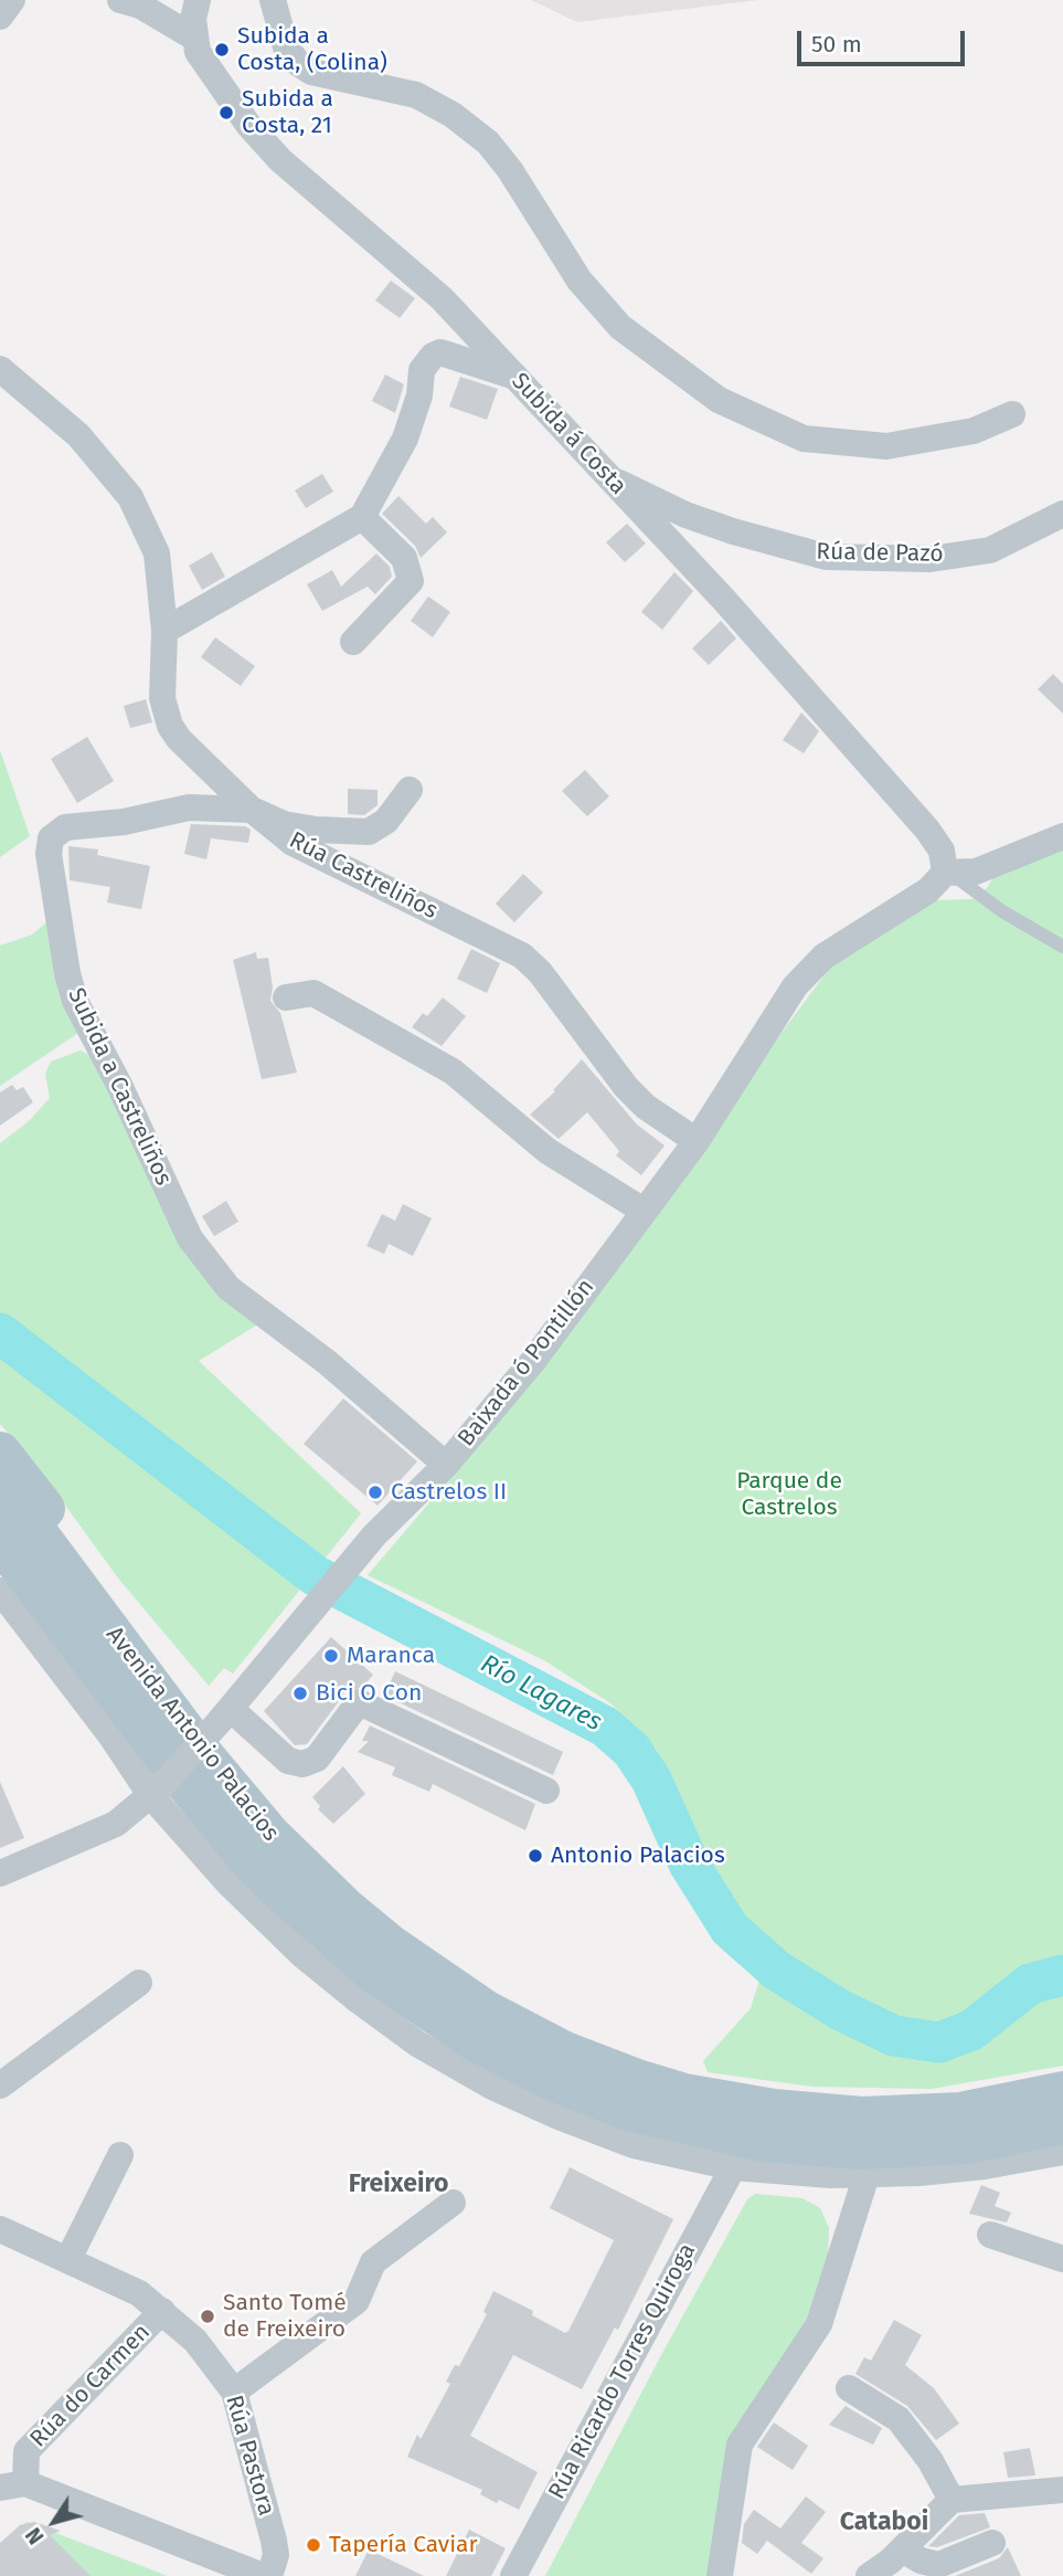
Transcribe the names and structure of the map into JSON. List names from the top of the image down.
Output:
{
  "streets": {
    "main road": ["Avenida Antonio Palacios"],
    "street": [
      "Subida á Costa",
      "Rúa de Pazó",
      "Rúa Castreliños",
      "Subida a Castreliños",
      "Baixada ó Pontillón",
      "Rúa Ricardo Torres Quiroga",
      "Rúa do Carmen",
      "Rúa Pastora"
    ]
  },
  "crossings": [
    ["Subida á Costa", "Rúa de Pazó"],
    ["Subida á Costa", "Baixada ó Pontillón"],
    ["Rúa Castreliños", "Subida a Castreliños"],
    ["Rúa Castreliños", "Baixada ó Pontillón"],
    ["Subida a Castreliños", "Baixada ó Pontillón"],
    ["Rúa do Carmen", "Rúa Pastora"]
  ],
  "districts": ["Freixeiro", "Cataboi"],
  "water": ["Río Lagares"],
  "parks": ["Parque de Castrelos"],
  "places": [
    "Subida a Costa, (Colina)",
    "Subida a Costa, 21",
    "Castrelos II",
    "Maranca",
    "Bici O Con",
    "Antonio Palacios",
    "Santo Tomé de Freixeiro",
    "Tapería Caviar"
  ],
  "scale_bar": "50 m",
  "north": "bottom left"
}
